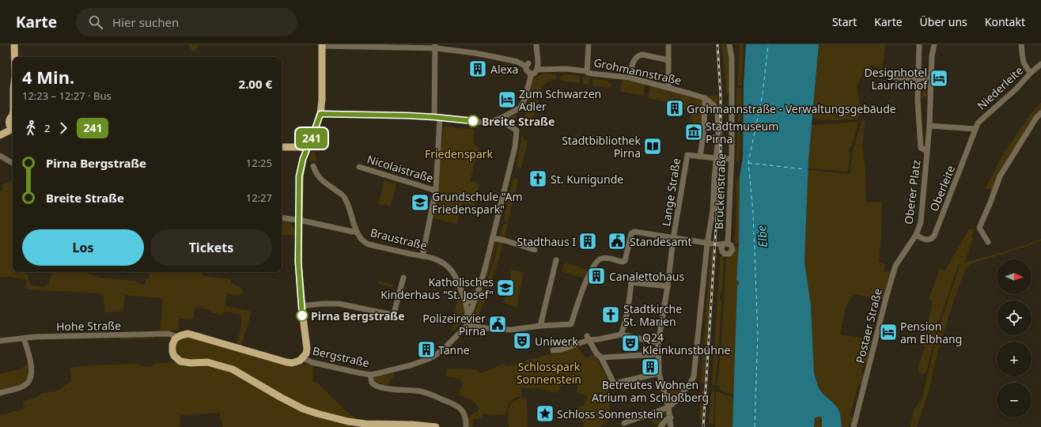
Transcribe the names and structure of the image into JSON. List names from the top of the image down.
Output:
{
  "streets": {
    "street": [
      "Grohmannstraße",
      "Niederleite",
      "Nicolaistraße",
      "Oberleite",
      "Brückenstraße",
      "Lange Straße",
      "Oberer Platz",
      "Braustraße",
      "Hohe Straße",
      "Postaer Straße",
      "Bergstraße"
    ]
  },
  "crossings": [
    ["Grohmannstraße", "Nicolaistraße"],
    ["Grohmannstraße", "Lange Straße"],
    ["Niederleite", "Oberleite"],
    ["Nicolaistraße", "Braustraße"],
    ["Oberleite", "Oberer Platz"],
    ["Oberleite", "Postaer Straße"],
    ["Oberer Platz", "Postaer Straße"]
  ],
  "water": ["Elbe"],
  "parks": ["Friedenspark", "Schlosspark Sonnenstein"],
  "places": {
    "building": [
      "Alexa",
      "Grohmannstraße - Verwaltungsgebäude",
      "Stadthaus I",
      "Canalettohaus",
      "Tanne",
      "Betreutes Wohnen Atrium am Schloßberg"
    ],
    "hotel": ["Designhotel Laurichhof", "Zum Schwarzen Adler", "Pension am Elbhang"],
    "other": ["Breite Straße", "Pirna Bergstraße"],
    "museum": ["Stadtmuseum Pirna"],
    "library": ["Stadtbibliothek Pirna"],
    "church": ["St. Kunigunde", "Stadtkirche St. Marien"],
    "school or university": ["Grundschule \"Am Friedenspark\"", "Katholisches Kinderhaus \"St. Josef\""],
    "public building": ["Standesamt", "Polizeirevier Pirna"],
    "theatre": ["Uniwerk", "Q24 Kleinkunstbühne"],
    "place": ["Schloss Sonnenstein"]
  },
  "lines": ["bus line 241"],
  "north": "right",
  "page": {
    "header": "Karte",
    "search": "Hier suchen",
    "nav": [
      "Start",
      "Karte",
      "Über uns",
      "Kontakt"
    ],
    "on_map": "241",
    "heading": ["4 Min.", "12:23 – 12:27 · Bus", "2.00 €"],
    "legs": ["2", "241"],
    "list": [
      {
        "name": "Pirna Bergstraße",
        "value": "12:25"
      },
      {
        "name": "Breite Straße",
        "value": "12:27"
      }
    ],
    "buttons": ["Los", "Tickets"],
    "map_buttons": ["+", "−"]
  }
}
